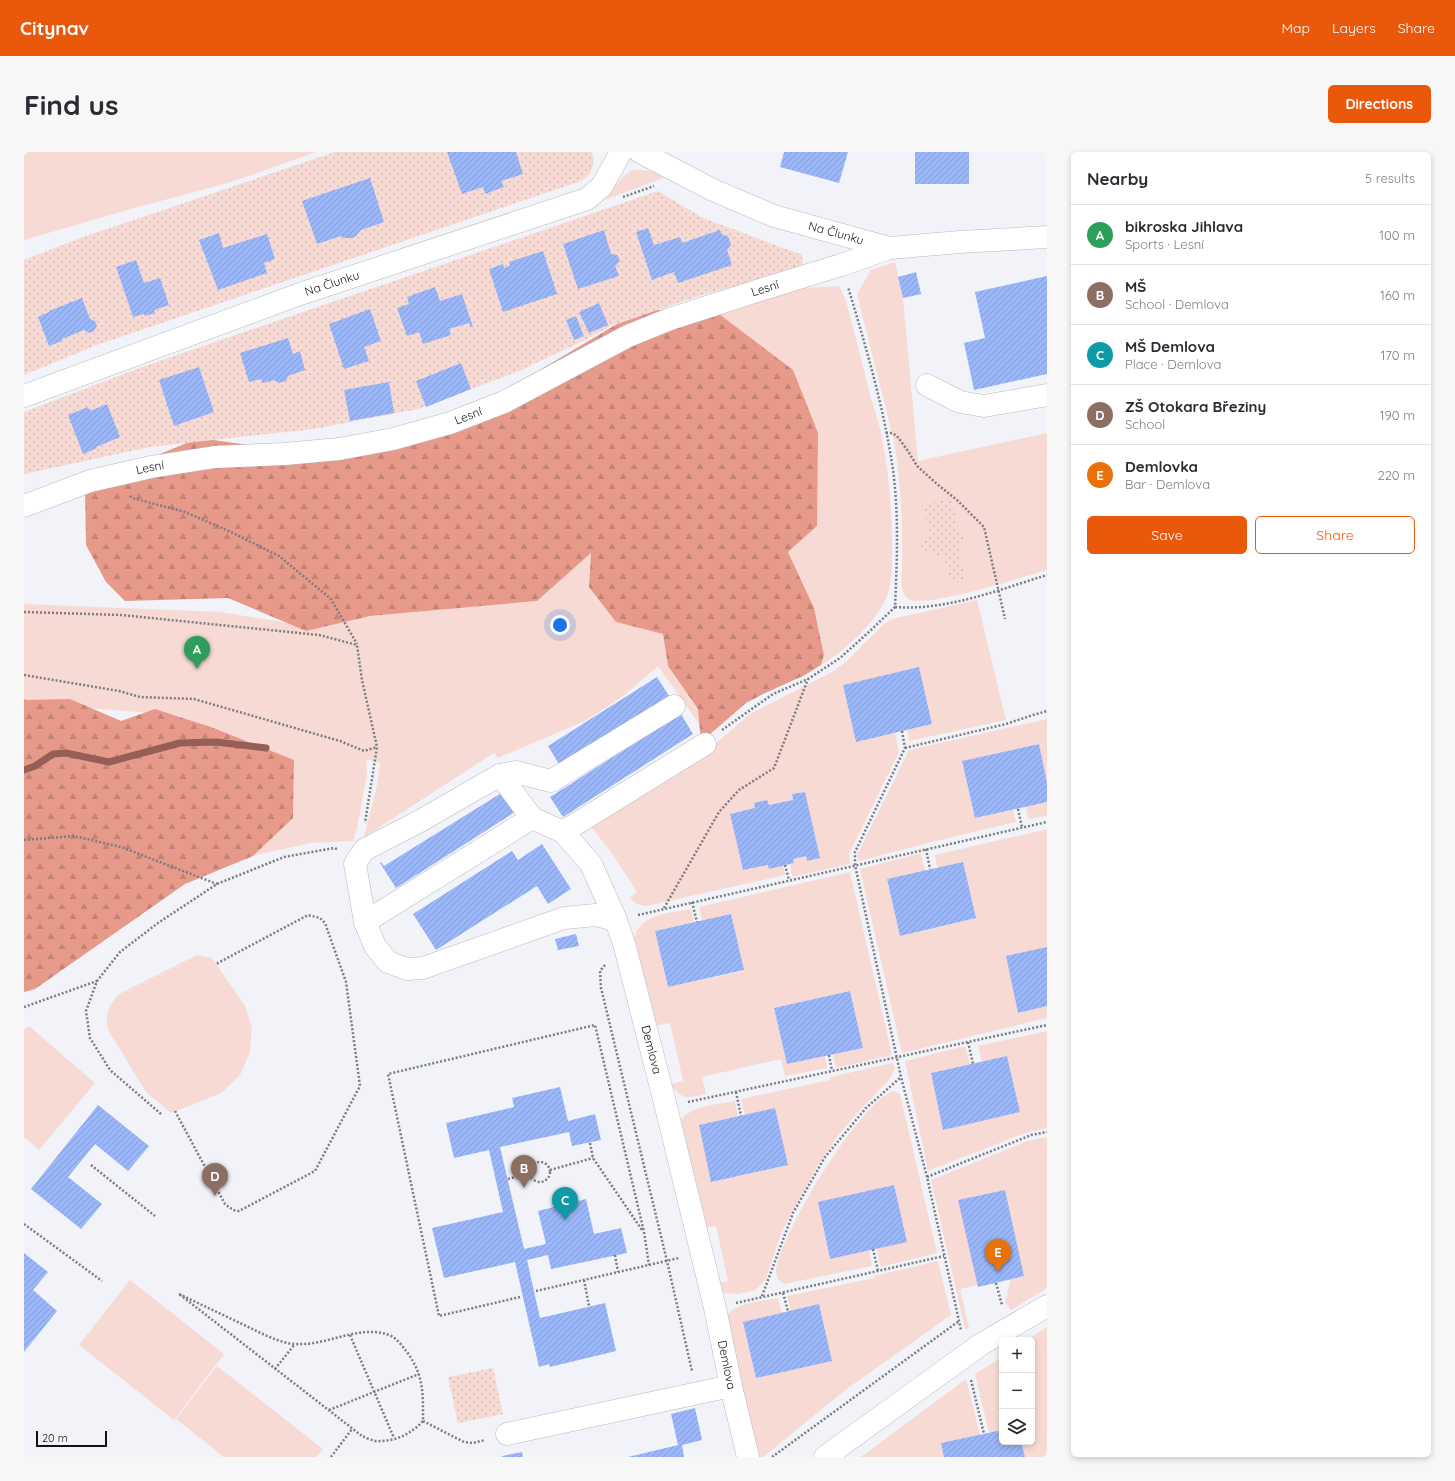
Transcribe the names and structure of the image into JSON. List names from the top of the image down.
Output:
{
  "streets": {
    "street": ["Na Člunku", "Lesní", "Demlova"]
  },
  "crossings": [
    ["Na Člunku", "Lesní"]
  ],
  "scale_bar": "20 m",
  "page": {
    "header": "Citynav",
    "nav": ["Map", "Layers", "Share"],
    "buttons": [
      "Directions",
      ["Save", "Share"]
    ],
    "title": "Find us",
    "heading": ["Nearby", "5 results"],
    "list": [
      {
        "mark": "A",
        "name": "bikroska Jihlava",
        "note": "Sports · Lesní",
        "value": "100 m"
      },
      {
        "mark": "B",
        "name": "MŠ",
        "note": "School · Demlova",
        "value": "160 m"
      },
      {
        "mark": "C",
        "name": "MŠ Demlova",
        "note": "Place · Demlova",
        "value": "170 m"
      },
      {
        "mark": "D",
        "name": "ZŠ Otokara Březiny",
        "note": "School",
        "value": "190 m"
      },
      {
        "mark": "E",
        "name": "Demlovka",
        "note": "Bar · Demlova",
        "value": "220 m"
      }
    ],
    "pins": [
      "A",
      "B",
      "D",
      "C",
      "E"
    ],
    "map_buttons": ["+", "−"],
    "scale": "20 m"
  }
}
